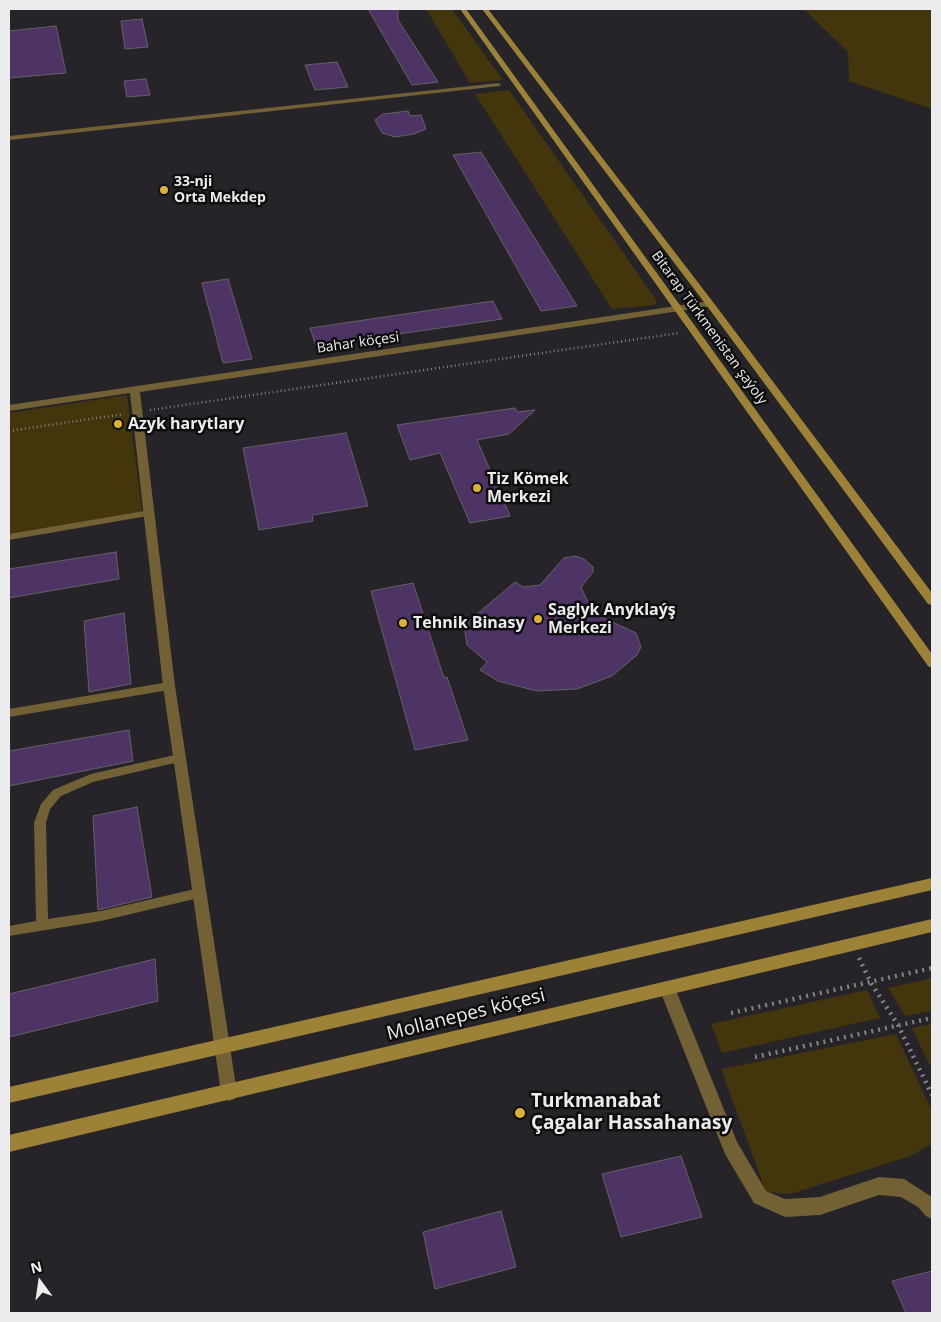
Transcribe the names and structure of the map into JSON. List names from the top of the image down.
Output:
{
  "streets": {
    "main road": ["Bitarap Türkmenistan şaýoly", "Mollanepes köçesi"],
    "street": ["Bahar köçesi"]
  },
  "crossings": [
    ["Bitarap Türkmenistan şaýoly", "Bahar köçesi"]
  ],
  "places": [
    "33-nji Orta Mekdep",
    "Azyk harytlary",
    "Tiz Kömek Merkezi",
    "Saglyk Anyklaýş Merkezi",
    "Tehnik Binasy",
    "Turkmanabat Çagalar Hassahanasy"
  ],
  "north": "top"
}
